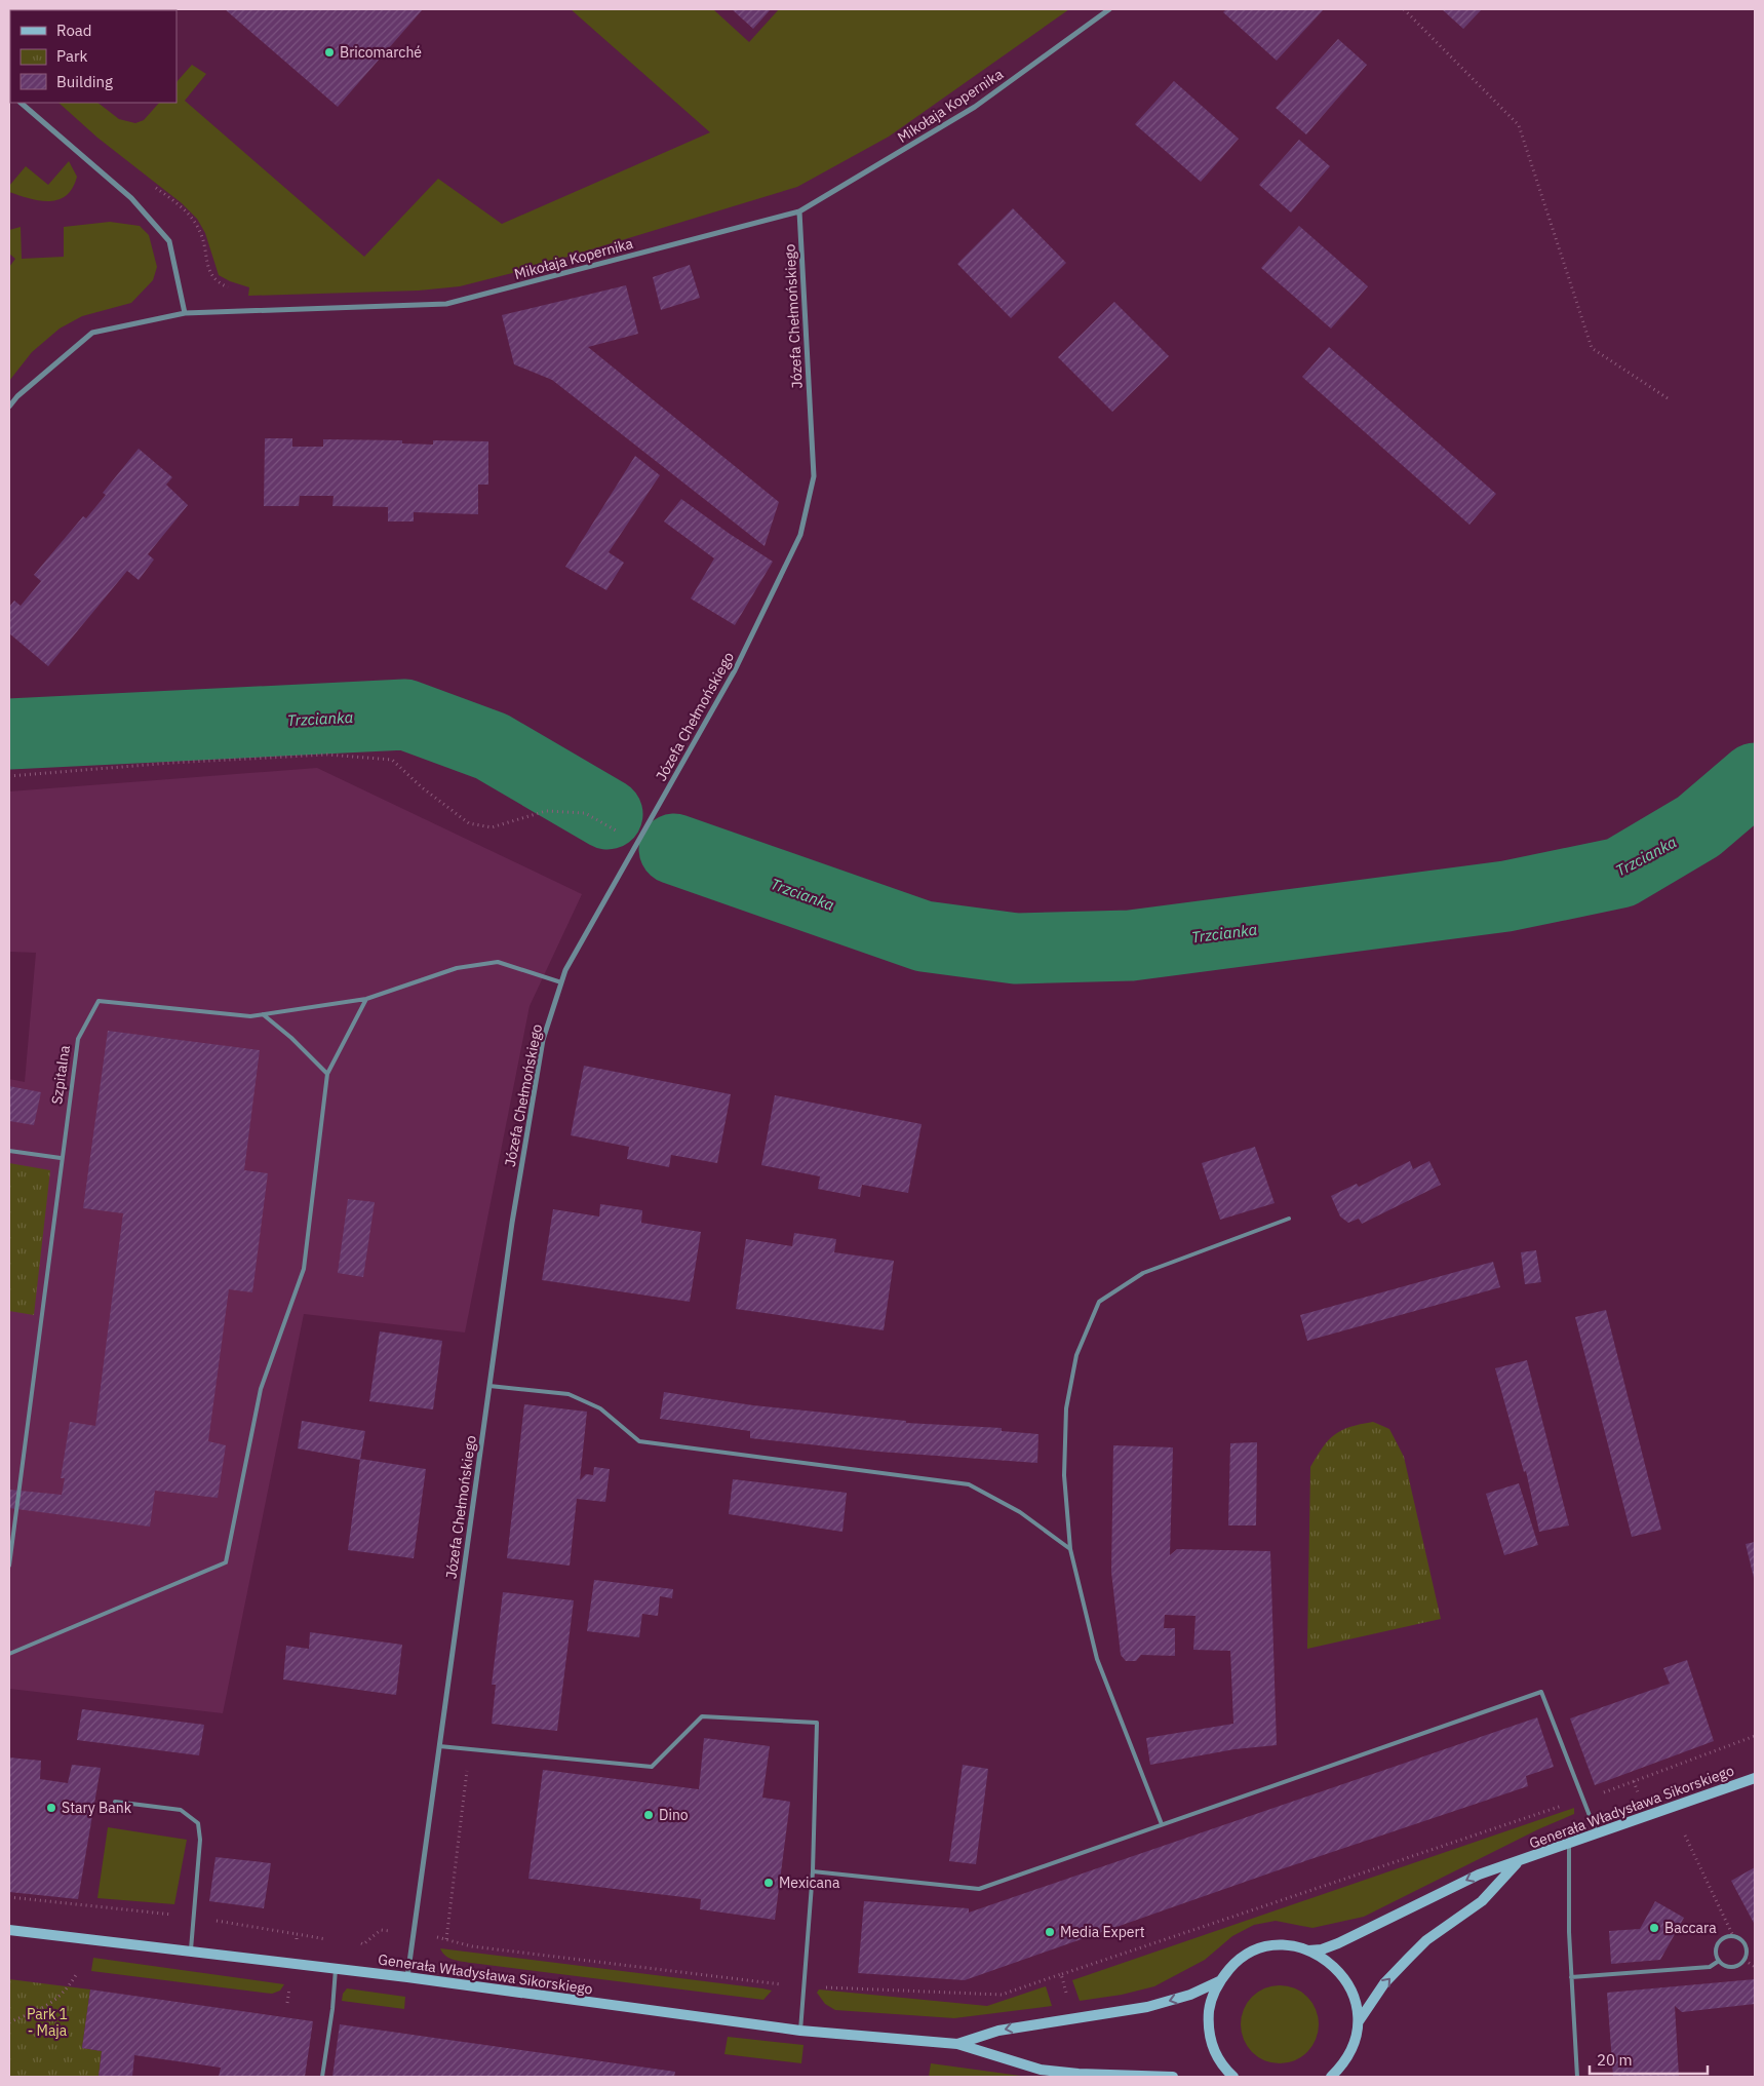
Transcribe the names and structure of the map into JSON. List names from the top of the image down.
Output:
{
  "streets": {
    "main road": ["Generała Władysława Sikorskiego"],
    "street": ["Mikołaja Kopernika", "Józefa Chełmońskiego"],
    "lane": ["Szpitalna"]
  },
  "crossings": [
    ["Mikołaja Kopernika", "Józefa Chełmońskiego"],
    ["Józefa Chełmońskiego", "Szpitalna"],
    ["Józefa Chełmońskiego", "Generała Władysława Sikorskiego"]
  ],
  "water": ["Trzcianka"],
  "parks": ["Park 1 - Maja"],
  "places": [
    "Bricomarché",
    "Stary Bank",
    "Dino",
    "Mexicana",
    "Baccara",
    "Media Expert"
  ],
  "legend": ["Road", "Park", "Building"],
  "scale_bar": "20 m"
}
